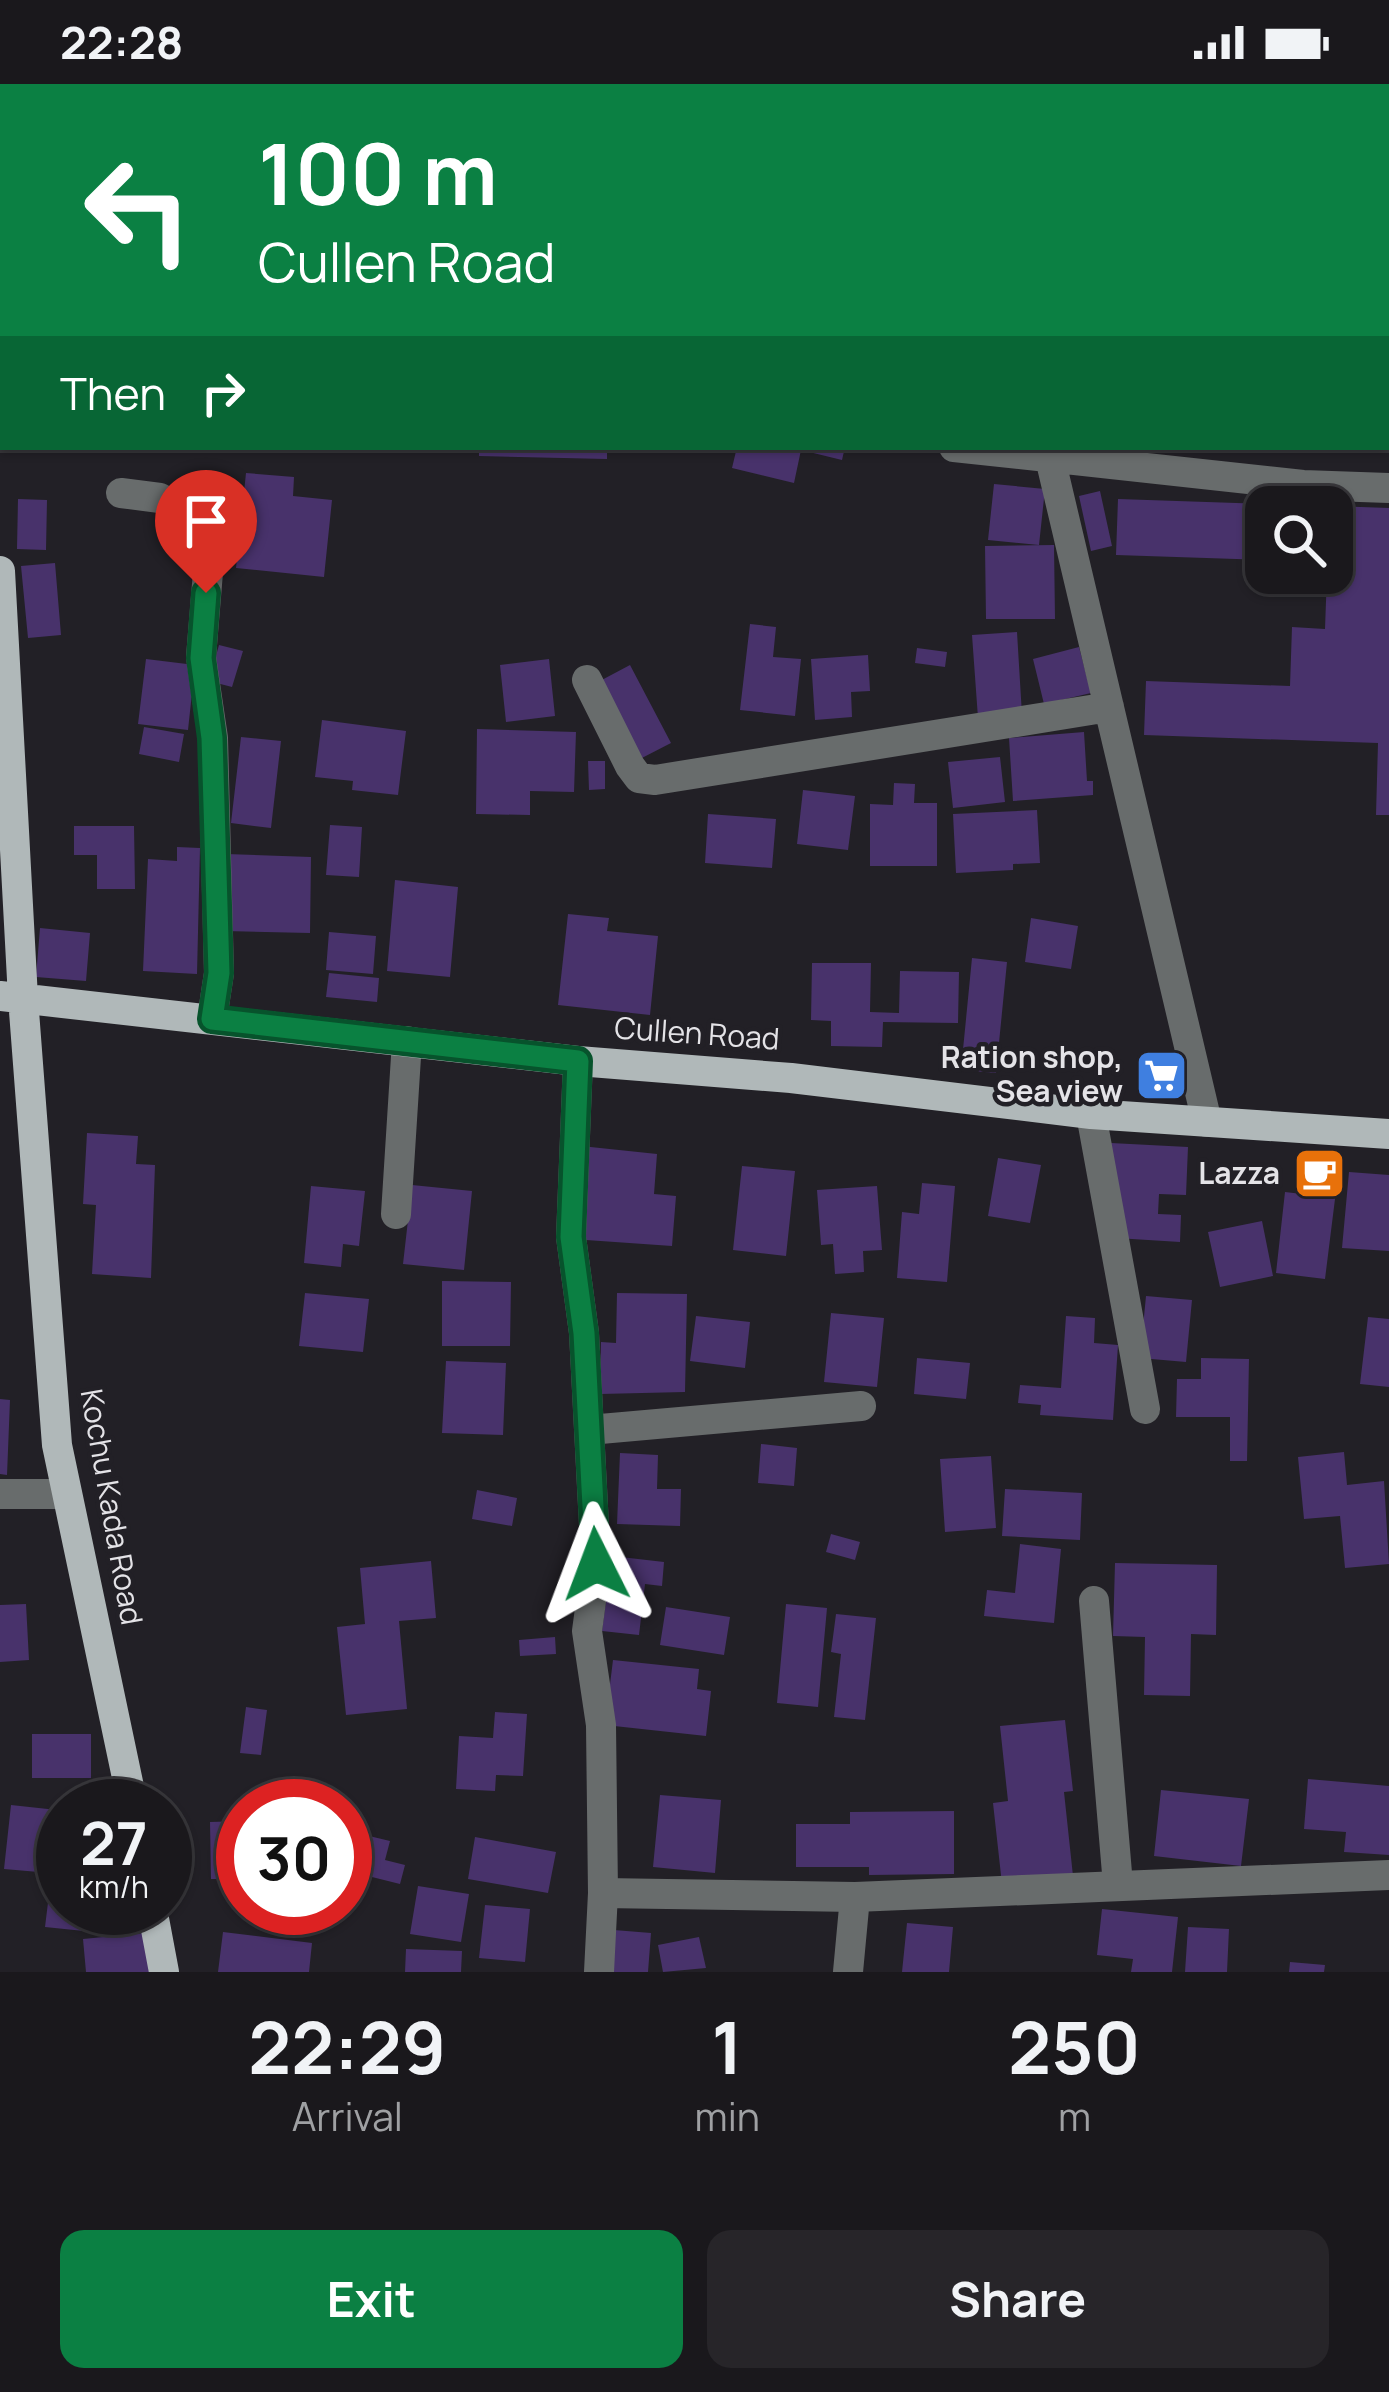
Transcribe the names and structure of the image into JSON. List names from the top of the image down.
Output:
{
  "streets": {
    "main road": ["Cullen Road", "Kochu Kada Road"]
  },
  "crossings": [
    ["Cullen Road", "Kochu Kada Road"]
  ],
  "places": {
    "supermarket": ["Ration shop, Sea view"],
    "cafe": ["Lazza"]
  },
  "page": {
    "status": "22:28",
    "turn": ["100 m", "Cullen Road"],
    "then": "Then",
    "speed": "27 km/h",
    "limit": "30",
    "eta": [
      "22:29",
      "Arrival",
      "1",
      "min",
      "250",
      "m"
    ],
    "buttons": ["Exit", "Share"]
  }
}
